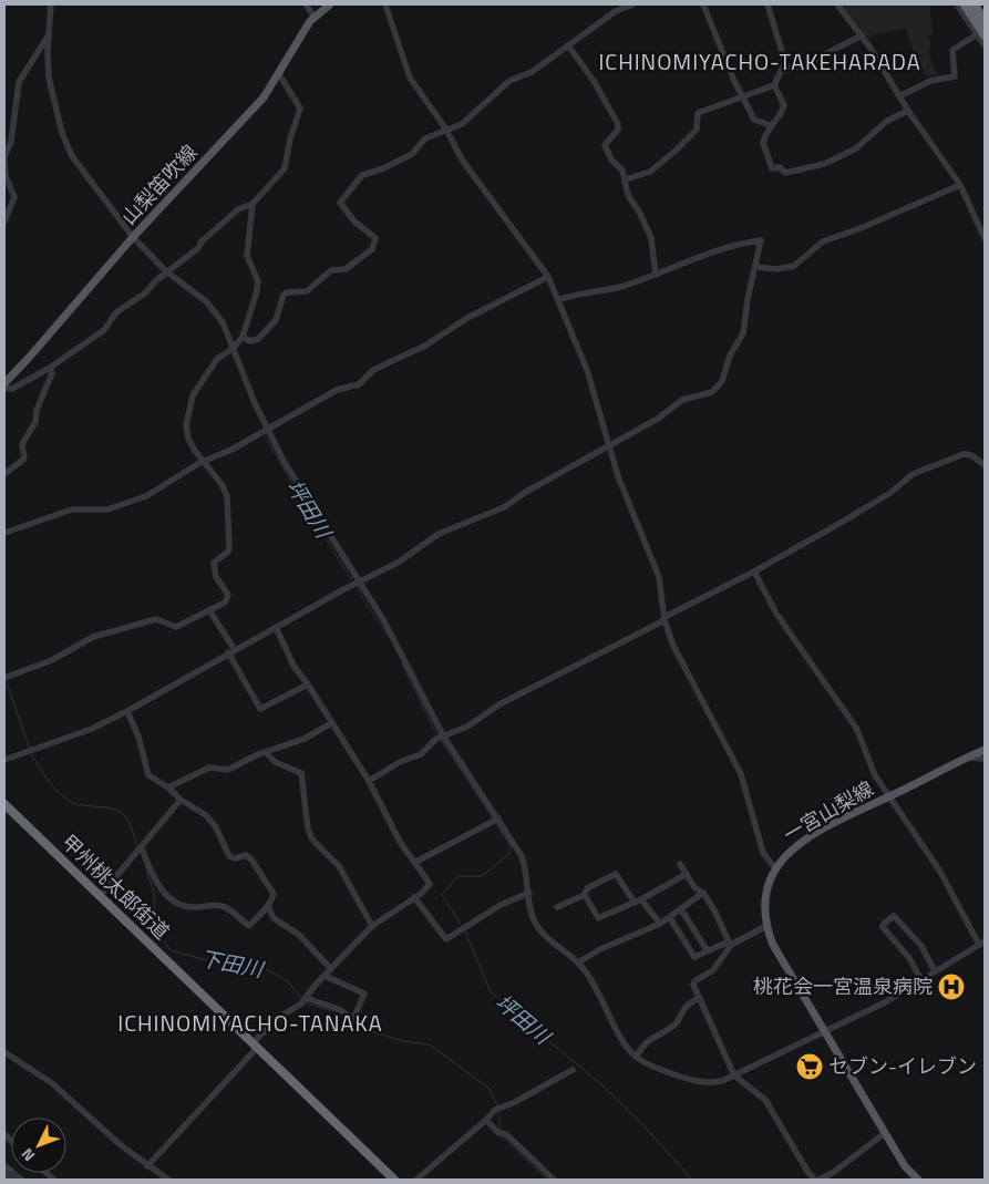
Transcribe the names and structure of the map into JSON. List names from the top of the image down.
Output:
{
  "streets": {
    "highway": ["甲州桃太郎街道"],
    "main road": ["山梨笛吹線", "一宮山梨線"]
  },
  "districts": ["ICHINOMIYACHO-TAKEHARADA", "ICHINOMIYACHO-TANAKA"],
  "water": ["坪田川", "下田川"],
  "places": {
    "hospital": ["桃花会一宮温泉病院"],
    "supermarket": ["セブン-イレブン"]
  },
  "north": "bottom left"
}
